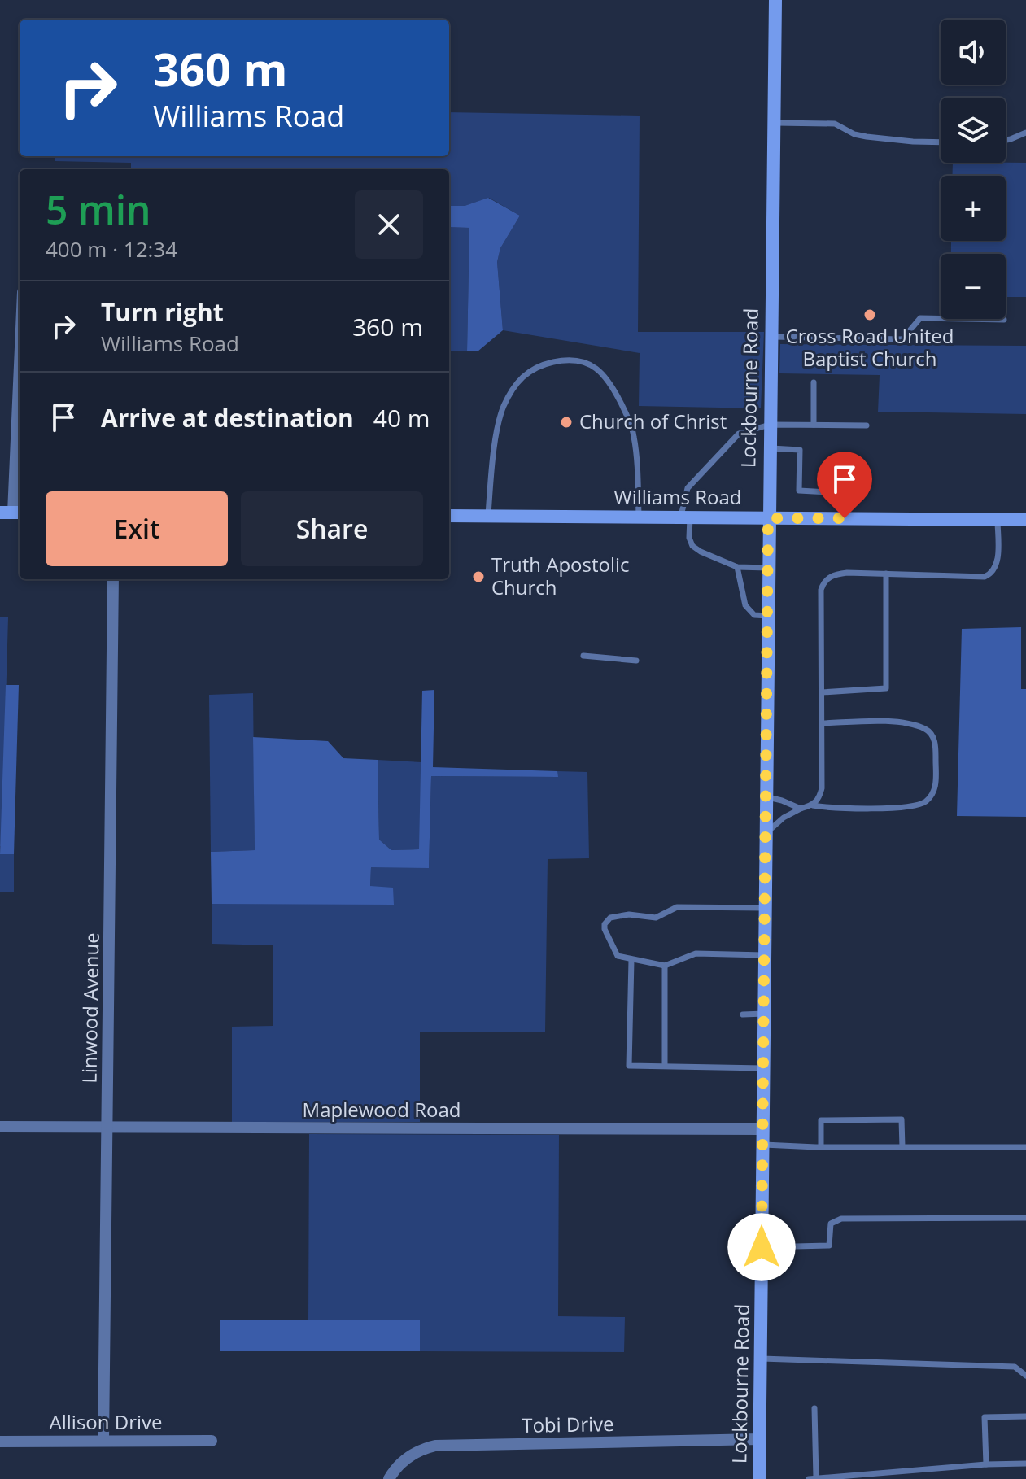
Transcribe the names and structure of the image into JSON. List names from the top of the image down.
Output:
{
  "streets": {
    "street": [
      "Lockbourne Road",
      "Williams Road",
      "Linwood Avenue",
      "Maplewood Road",
      "Allison Drive",
      "Tobi Drive"
    ]
  },
  "crossings": [
    ["Lockbourne Road", "Williams Road"],
    ["Lockbourne Road", "Maplewood Road"],
    ["Lockbourne Road", "Tobi Drive"],
    ["Linwood Avenue", "Maplewood Road"],
    ["Linwood Avenue", "Allison Drive"]
  ],
  "places": ["Cross Road United Baptist Church", "Church of Christ", "Truth Apostolic Church"],
  "page": {
    "map_buttons": ["+", "−"],
    "turn": ["360 m", "Williams Road"],
    "heading": ["5 min", "400 m · 12:34"],
    "list": [
      {
        "name": "Turn right",
        "note": "Williams Road",
        "value": "360 m"
      },
      {
        "name": "Arrive at destination",
        "value": "40 m"
      }
    ],
    "buttons": ["Exit", "Share"]
  }
}
